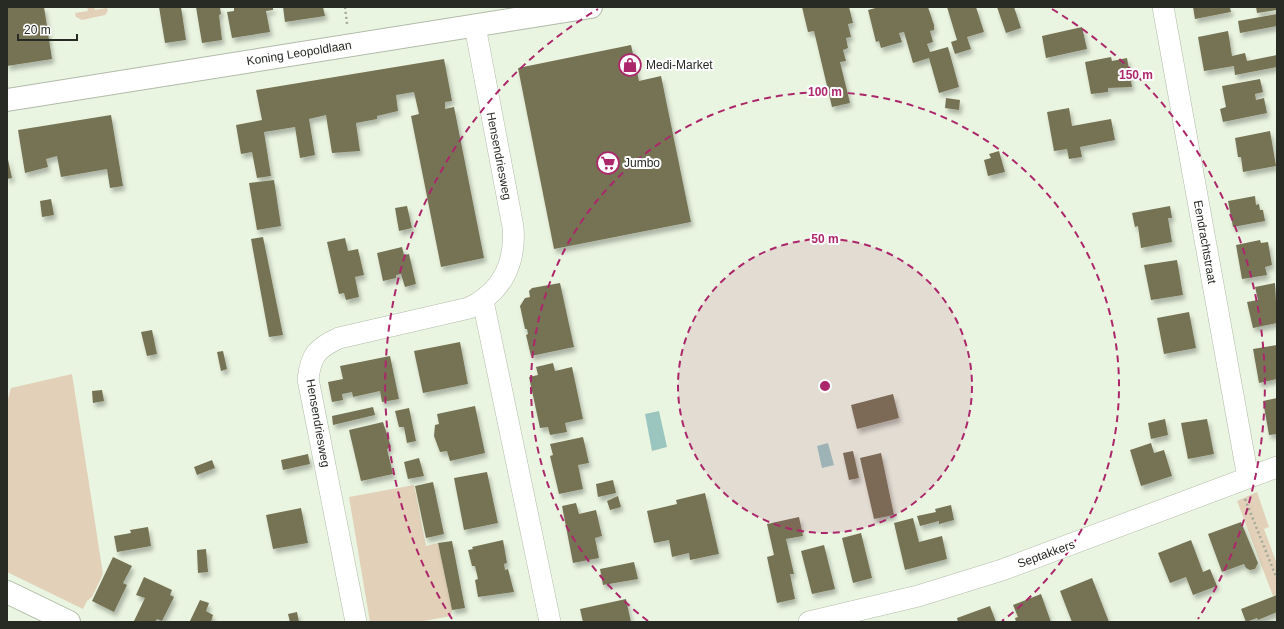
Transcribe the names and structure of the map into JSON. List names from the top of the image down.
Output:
{
  "streets": {
    "main road": ["Koning Leopoldlaan"],
    "street": ["Hensendriesweg", "Eendrachtstraat", "Septakkers"]
  },
  "crossings": [
    ["Koning Leopoldlaan", "Hensendriesweg"],
    ["Eendrachtstraat", "Septakkers"]
  ],
  "places": {
    "shop": ["Medi-Market"],
    "supermarket": ["Jumbo"]
  },
  "scale_bar": "20 m",
  "rings": ["150 m", "100 m", "50 m"]
}
